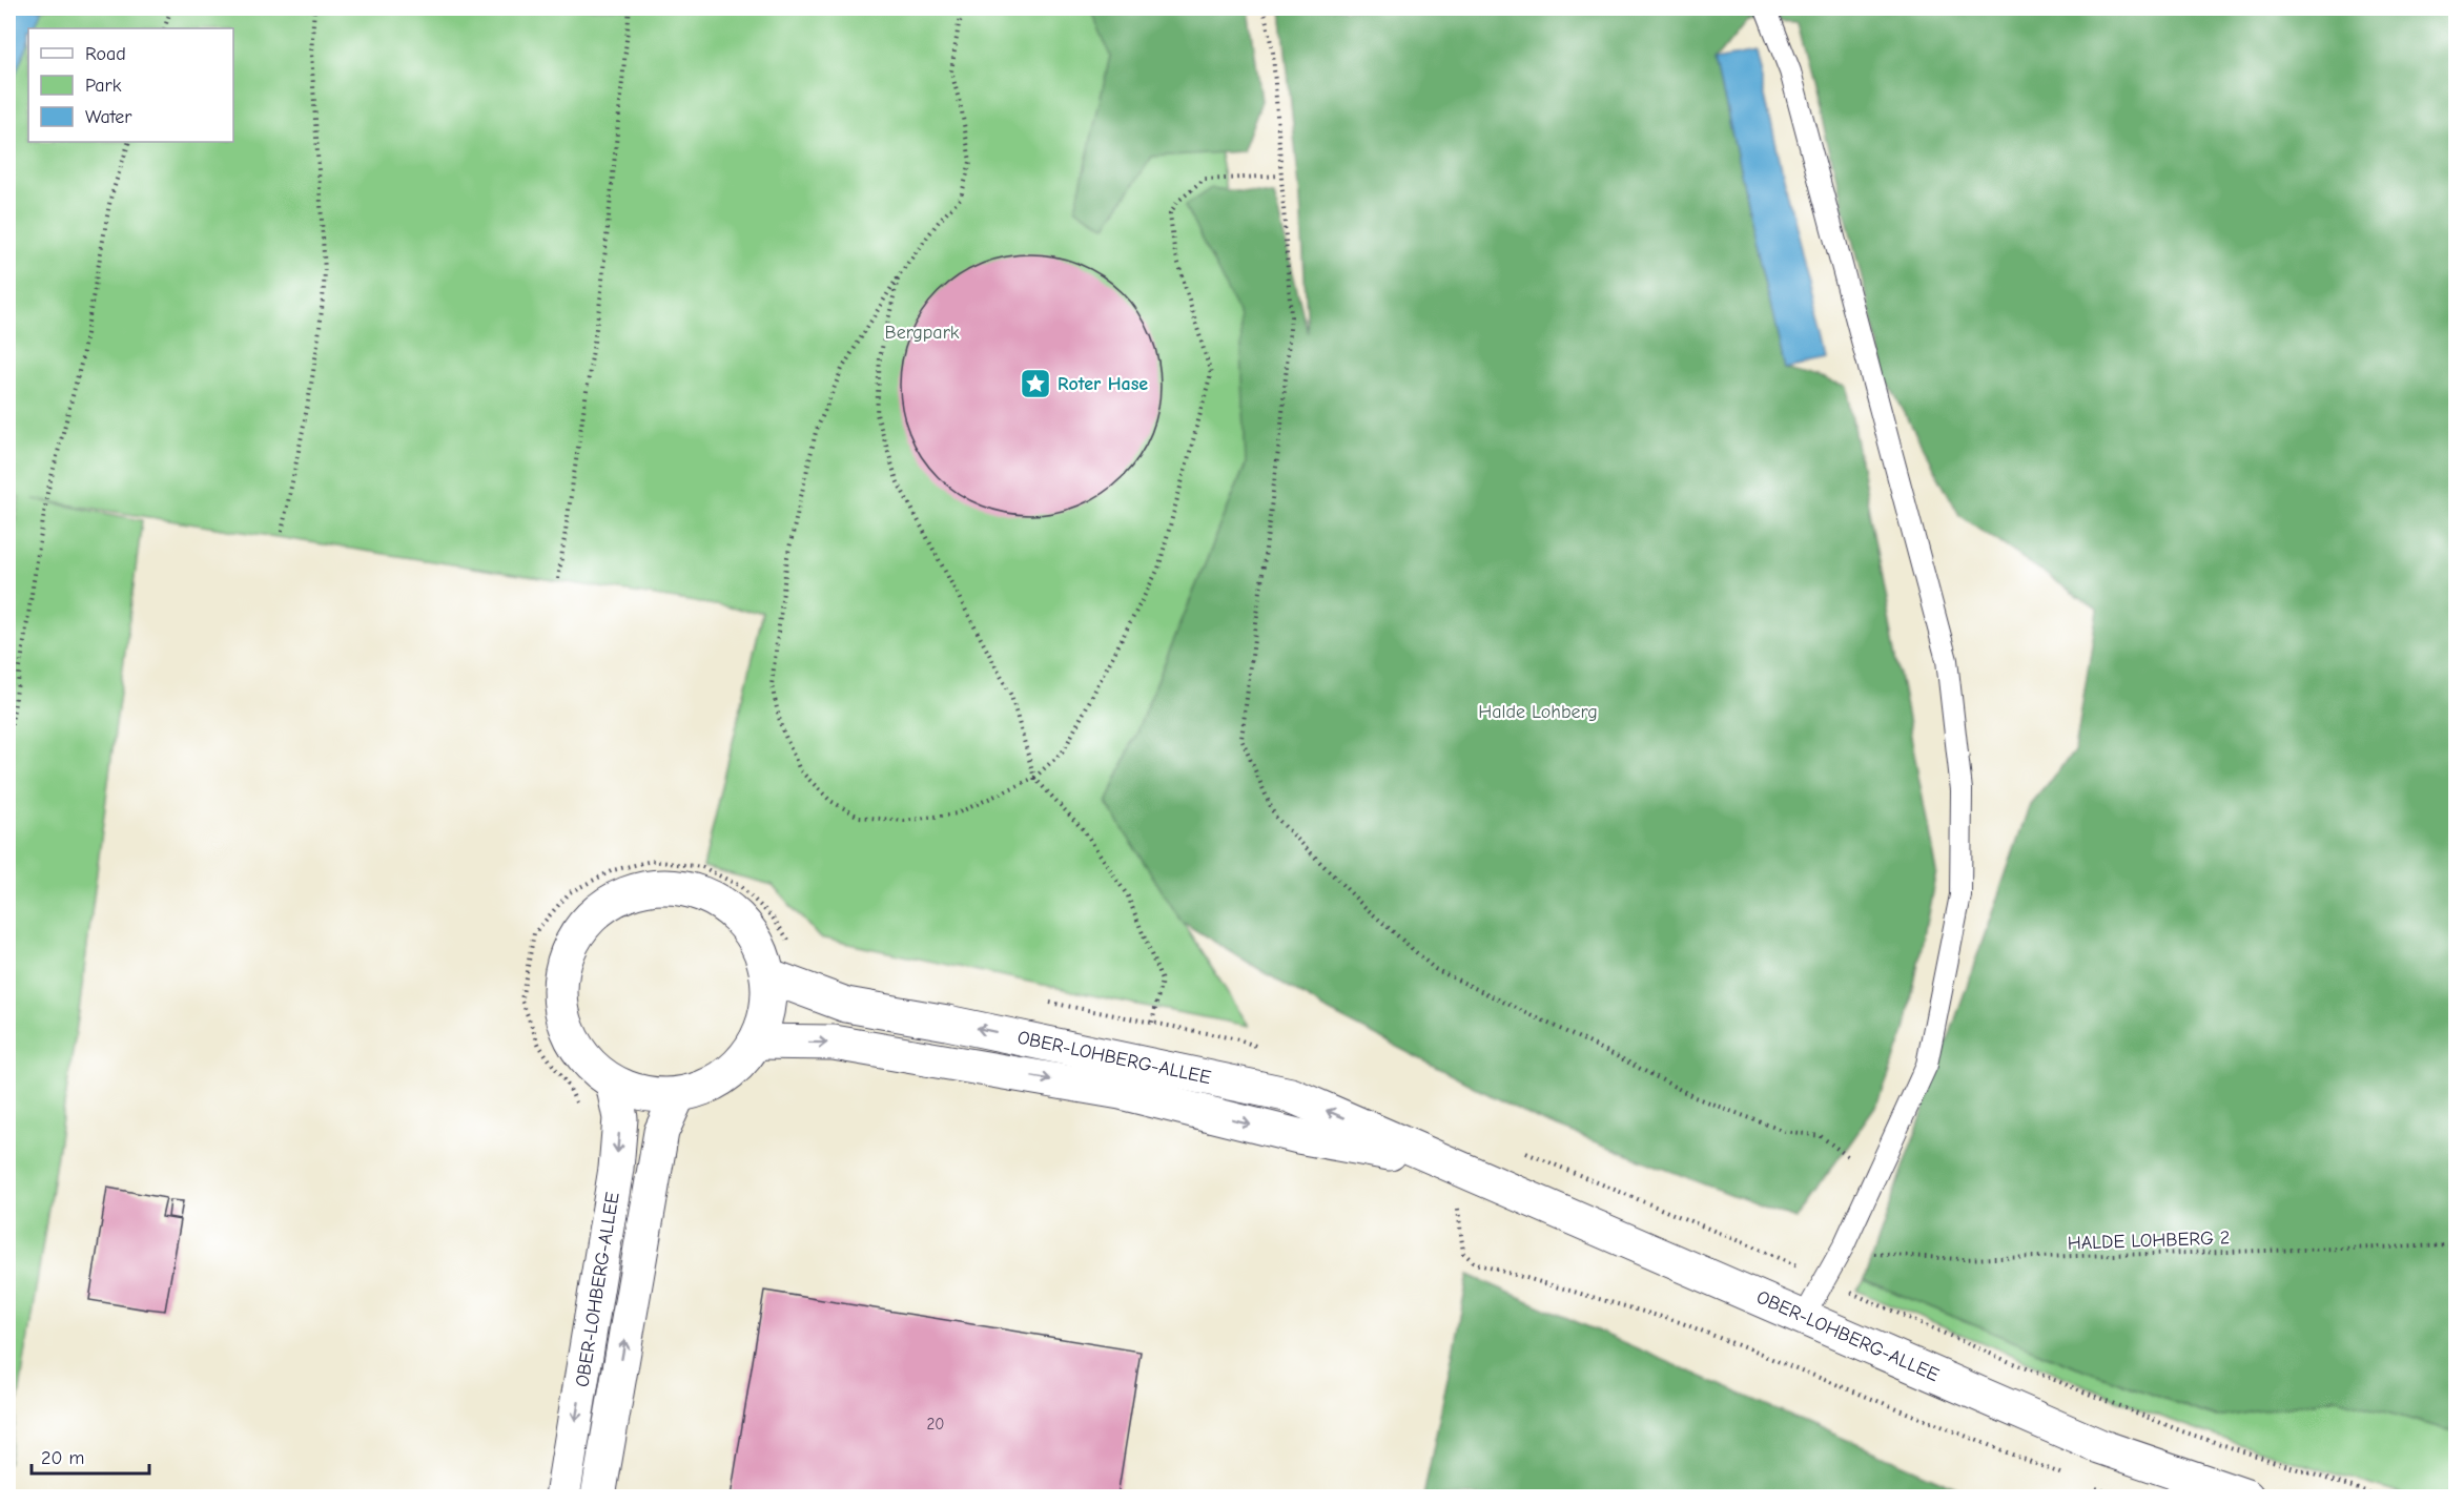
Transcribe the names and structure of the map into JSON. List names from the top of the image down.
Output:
{
  "streets": {
    "street": ["OBER-LOHBERG-ALLEE"],
    "path": ["HALDE LOHBERG 2"]
  },
  "parks": ["Bergpark", "Halde Lohberg"],
  "places": {
    "place": ["Roter Hase"]
  },
  "house_numbers": ["20"],
  "legend": ["Road", "Park", "Water"],
  "scale_bar": "20 m"
}
